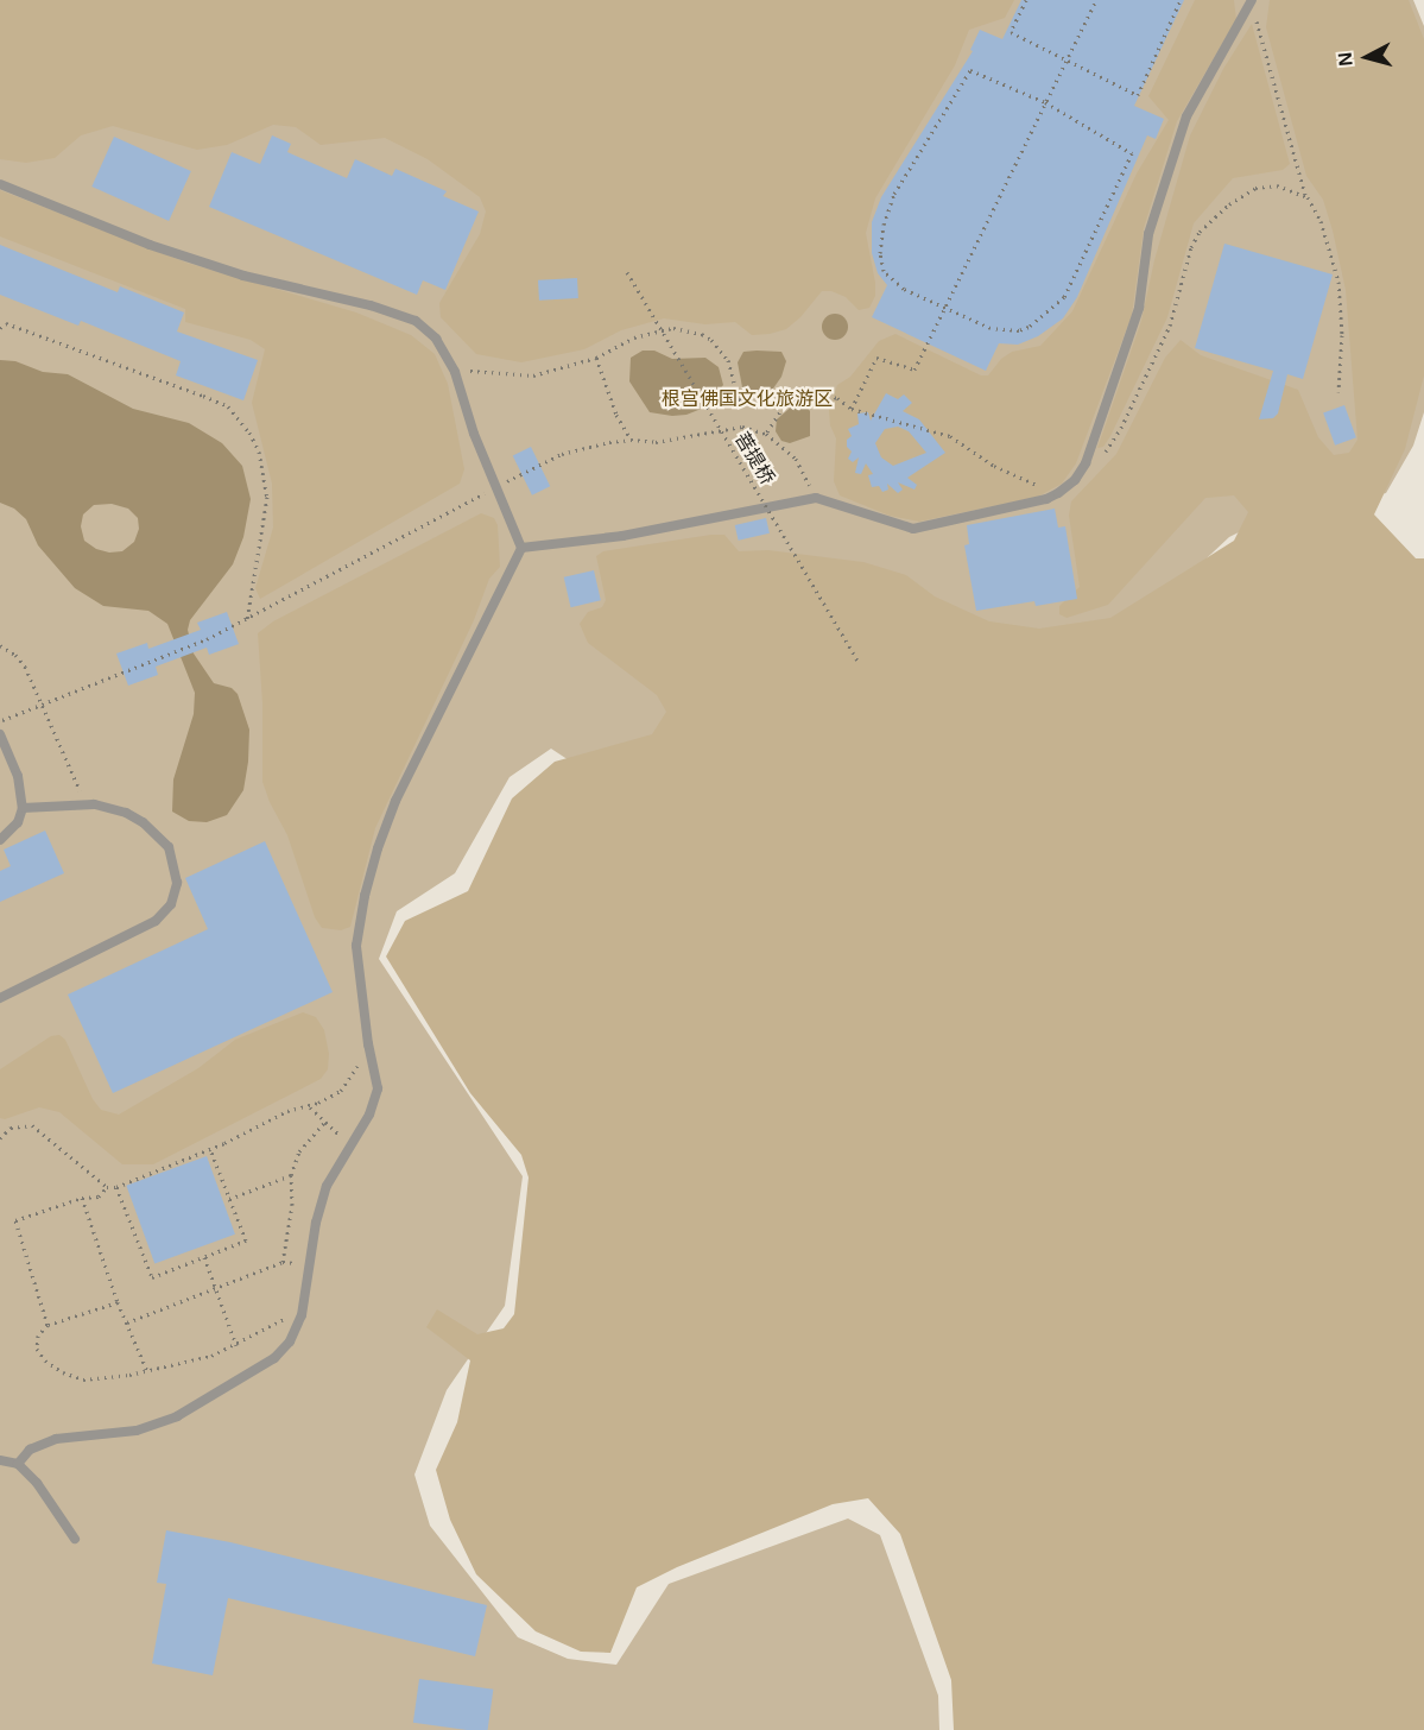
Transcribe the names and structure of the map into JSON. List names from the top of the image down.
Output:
{
  "streets": {
    "path": ["菩提桥"]
  },
  "parks": ["根宫佛国文化旅游区"],
  "north": "left"
}
